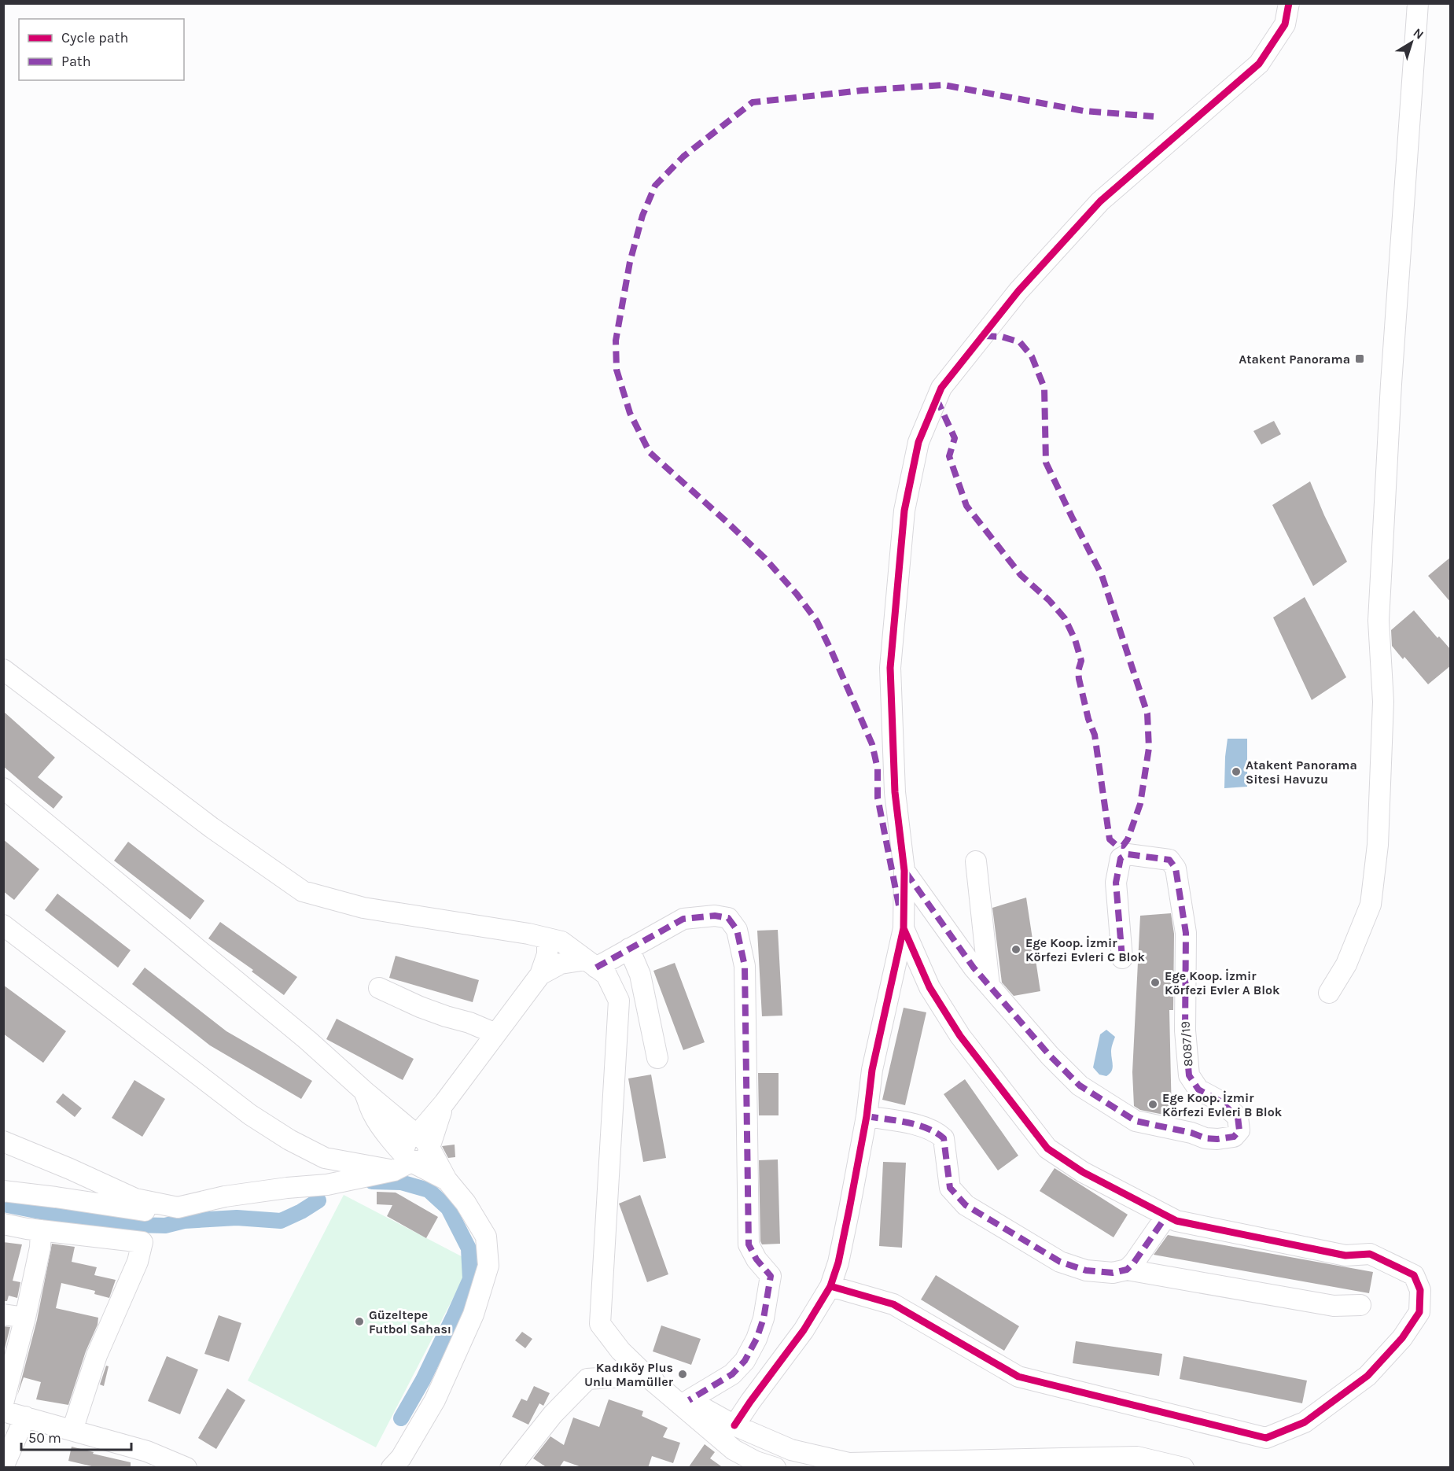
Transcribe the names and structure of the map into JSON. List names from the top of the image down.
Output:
{
  "streets": {
    "street": ["8087/19"]
  },
  "places": {
    "transit": ["Atakent Panorama"],
    "other": [
      "Atakent Panorama Sitesi Havuzu",
      "Ege Koop. İzmir Körfezi Evleri C Blok",
      "Ege Koop. İzmir Körfezi Evler A Blok",
      "Ege Koop. İzmir Körfezi Evleri B Blok",
      "Güzeltepe Futbol Sahası",
      "Kadıköy Plus Unlu Mamüller"
    ]
  },
  "legend": ["Cycle path", "Path"],
  "scale_bar": "50 m",
  "north": "top right"
}
